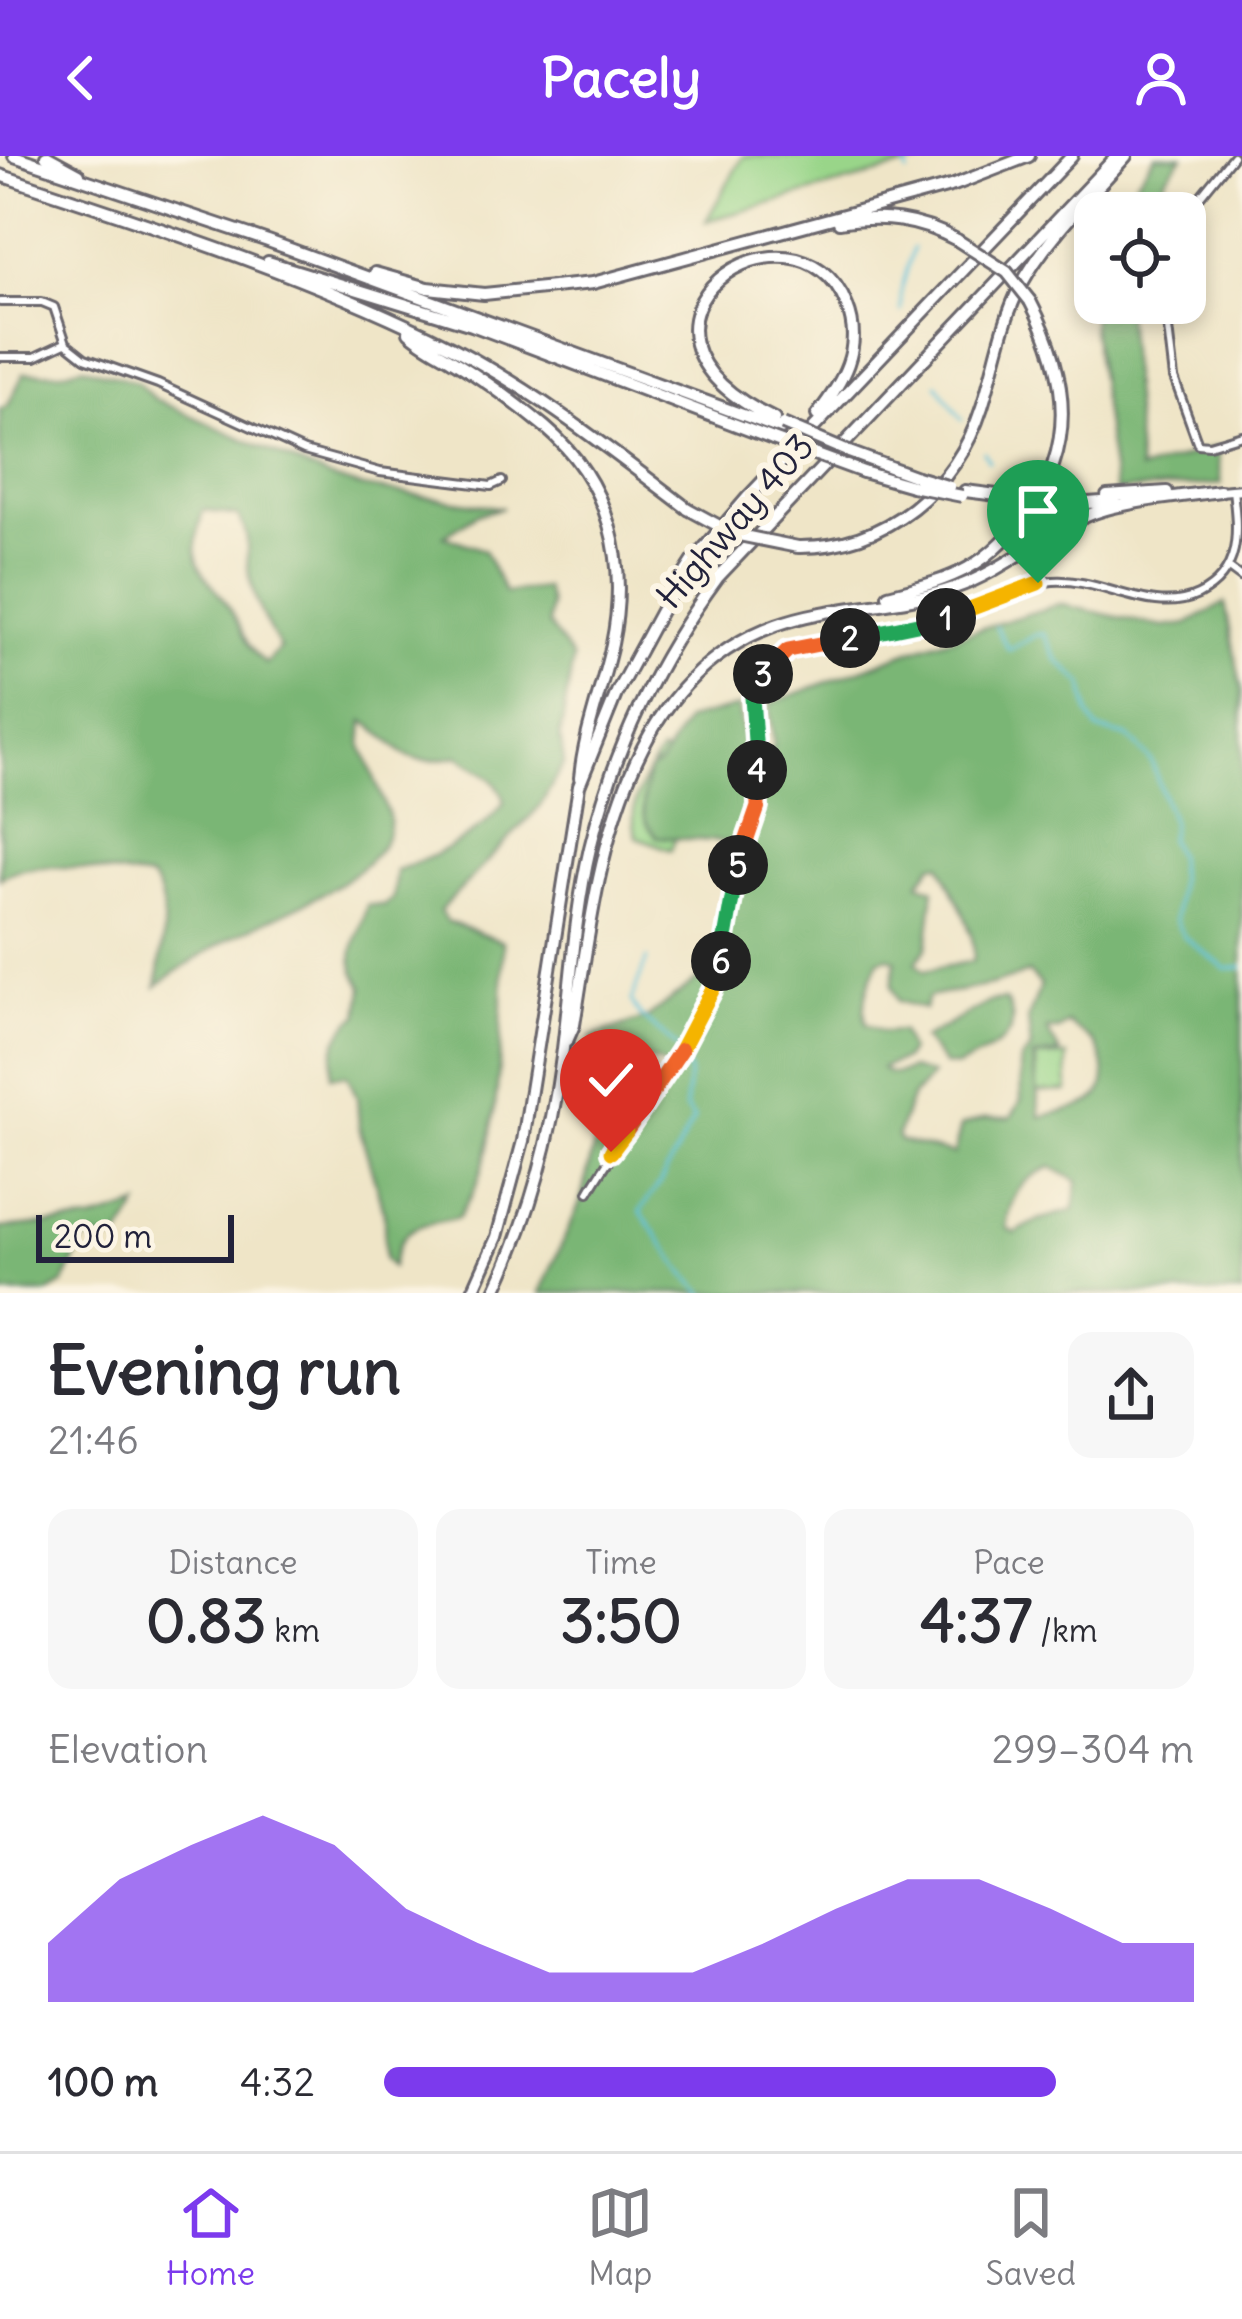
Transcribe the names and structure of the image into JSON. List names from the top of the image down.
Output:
{
  "streets": {
    "highway": ["Highway 403"]
  },
  "scale_bar": "200 m",
  "page": {
    "header": "Pacely",
    "pins": [
      "1",
      "2",
      "3",
      "4",
      "5",
      "6"
    ],
    "scale": "200 m",
    "heading": ["Evening run", "21:46"],
    "stats": [
      ["Distance", "0.83 km"],
      ["Time", "3:50"],
      ["Pace", "4:37 /km"]
    ],
    "chart": ["Elevation", "299–304 m"],
    "list": [
      {
        "name": "100 m",
        "note": "4:32"
      }
    ],
    "tabs": ["Home", "Map", "Saved"]
  }
}
